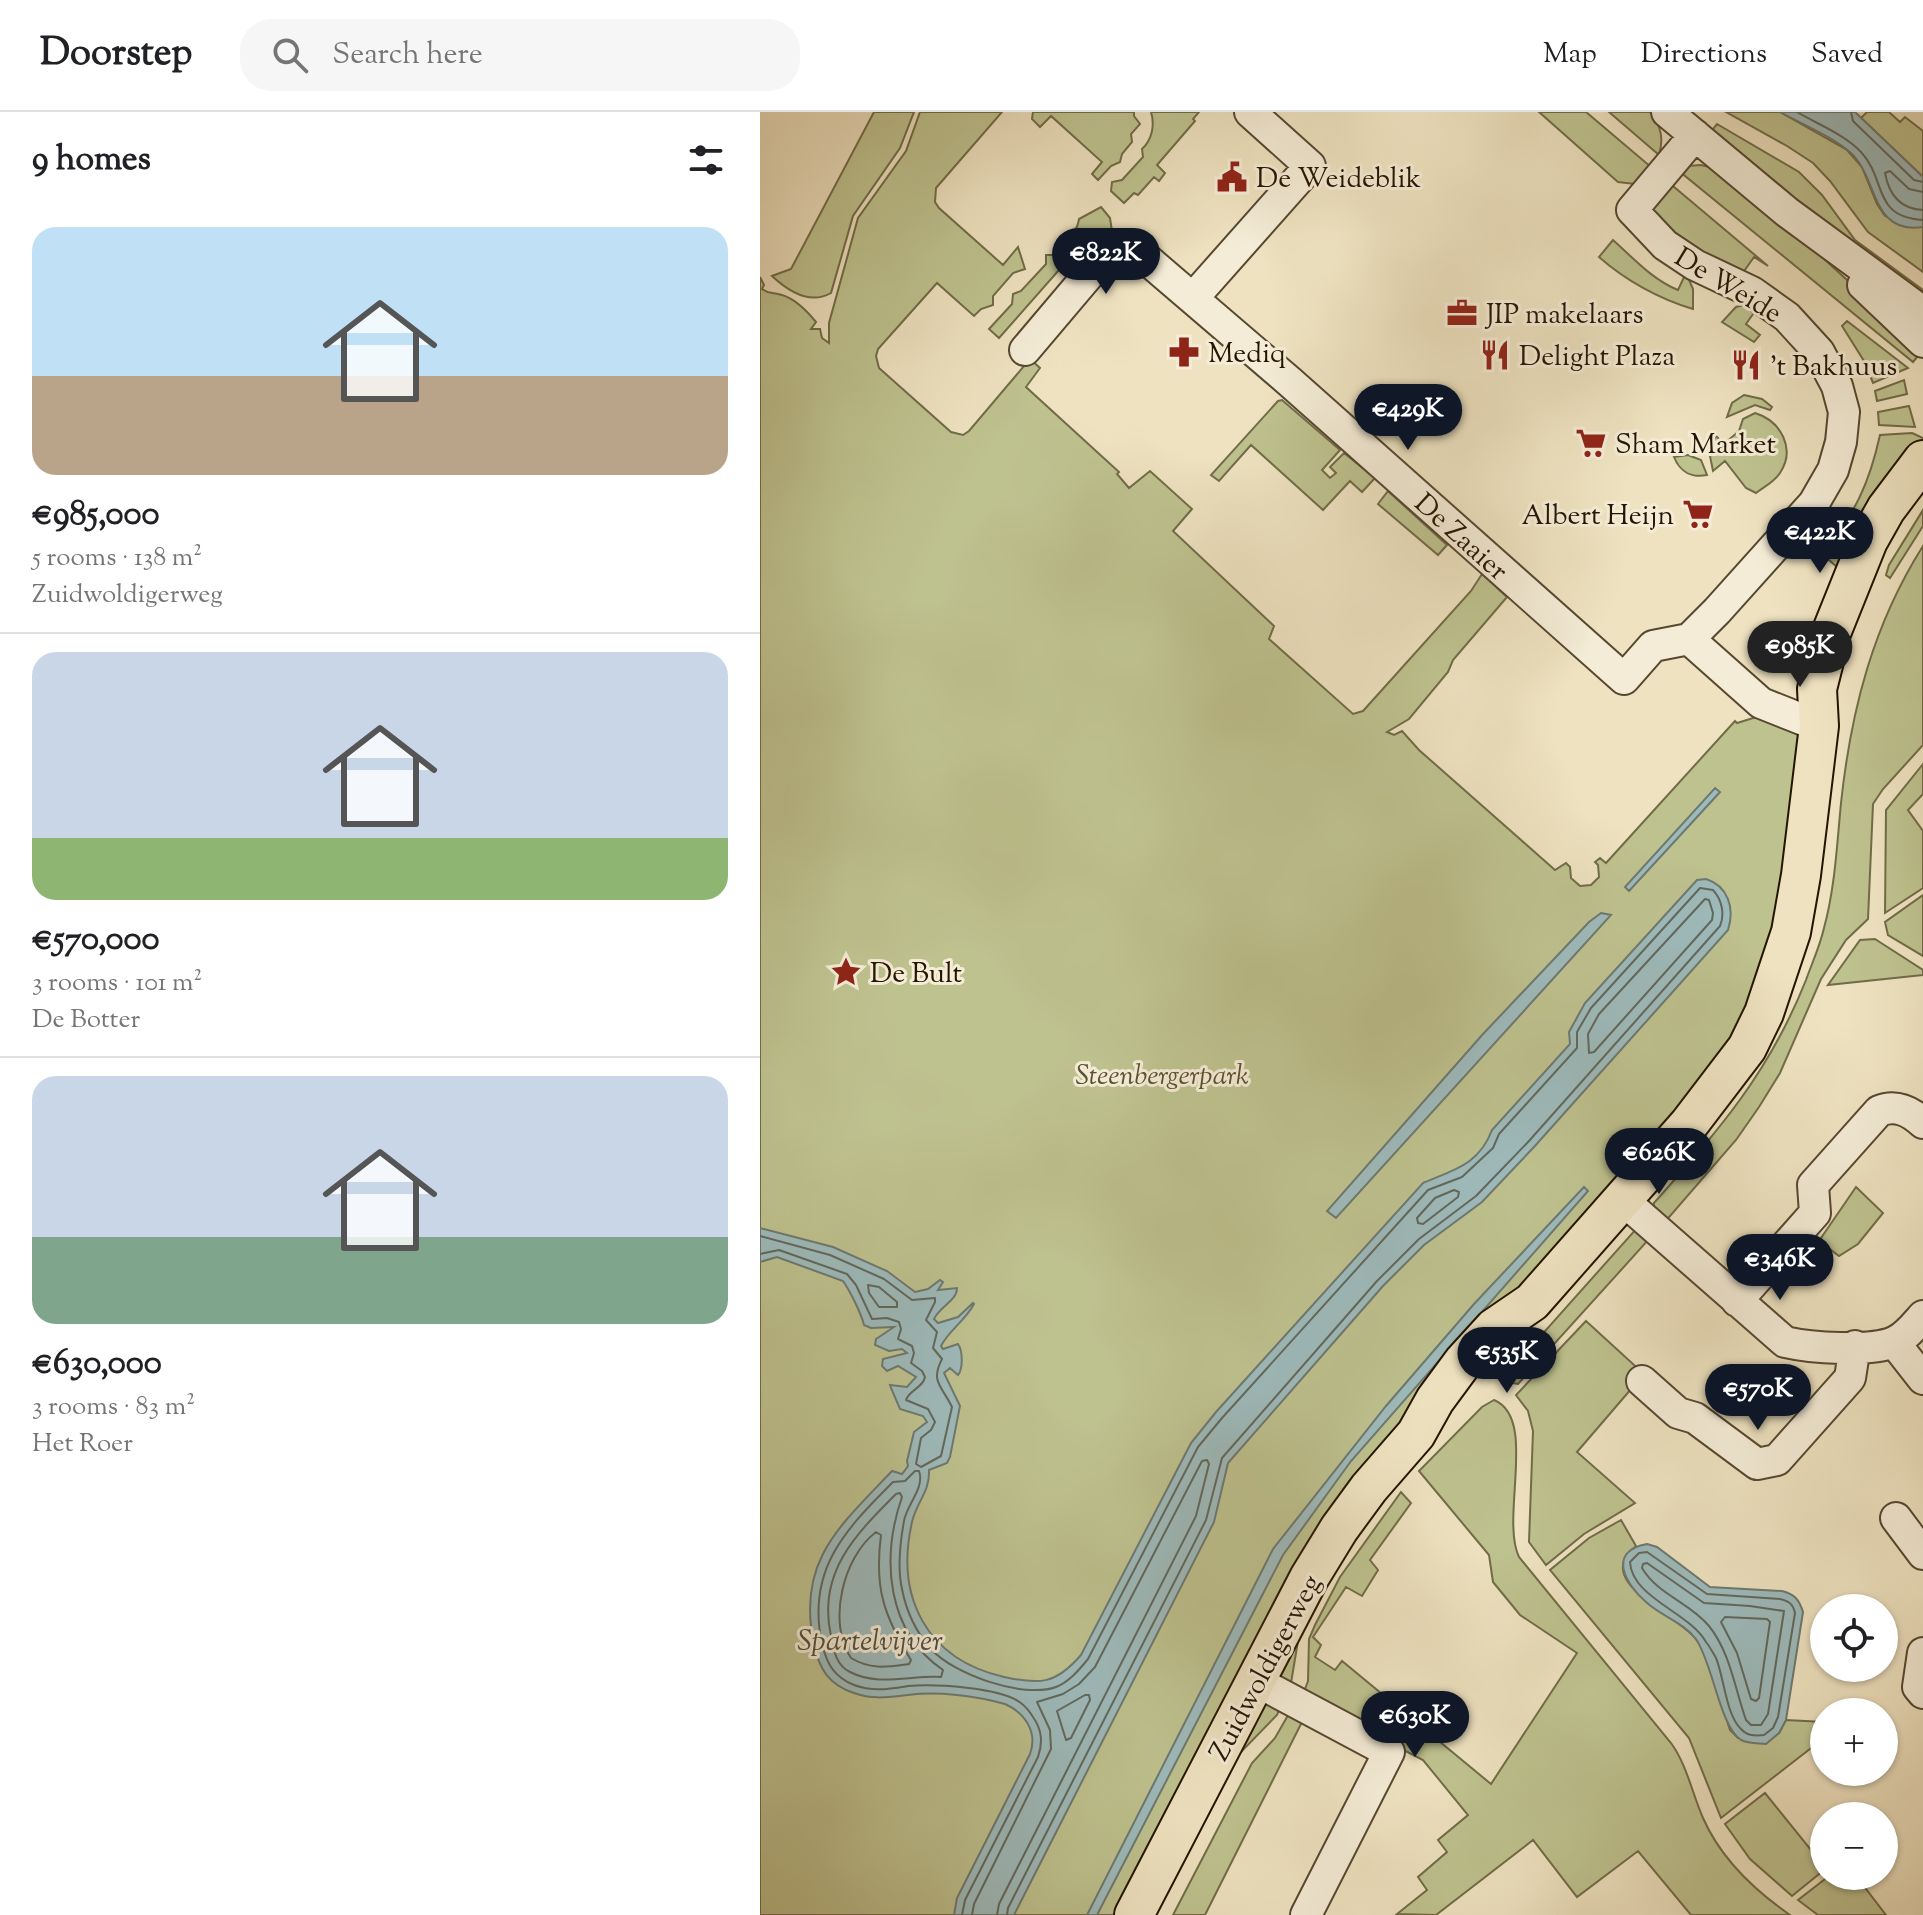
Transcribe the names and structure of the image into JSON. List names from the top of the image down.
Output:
{
  "streets": {
    "main road": ["Zuidwoldigerweg"],
    "street": ["De Weide", "De Zaaier"]
  },
  "crossings": [
    ["De Weide", "De Zaaier"]
  ],
  "water": ["Spartelvijver"],
  "parks": ["Steenbergerpark"],
  "places": {
    "public building": ["De Weideblik"],
    "office": ["JIP makelaars"],
    "pharmacy": ["Mediq"],
    "restaurant": ["Delight Plaza", "'t Bakhuus"],
    "supermarket": ["Sham Market", "Albert Heijn"],
    "place": ["De Bult"]
  },
  "page": {
    "header": "Doorstep",
    "search": "Search here",
    "nav": ["Map", "Directions", "Saved"],
    "heading": "9 homes",
    "list": [
      {
        "name": "€985,000",
        "note": "5 rooms · 138 m² · Zuidwoldigerweg"
      },
      {
        "name": "€570,000",
        "note": "3 rooms · 101 m² · De Botter"
      },
      {
        "name": "€630,000",
        "note": "3 rooms · 83 m² · Het Roer"
      }
    ],
    "price": [
      "€822K",
      "€429K",
      "€422K",
      "€985K",
      "€626K",
      "€346K",
      "€535K",
      "€570K",
      "€630K"
    ],
    "map_buttons": ["+", "−"]
  }
}
